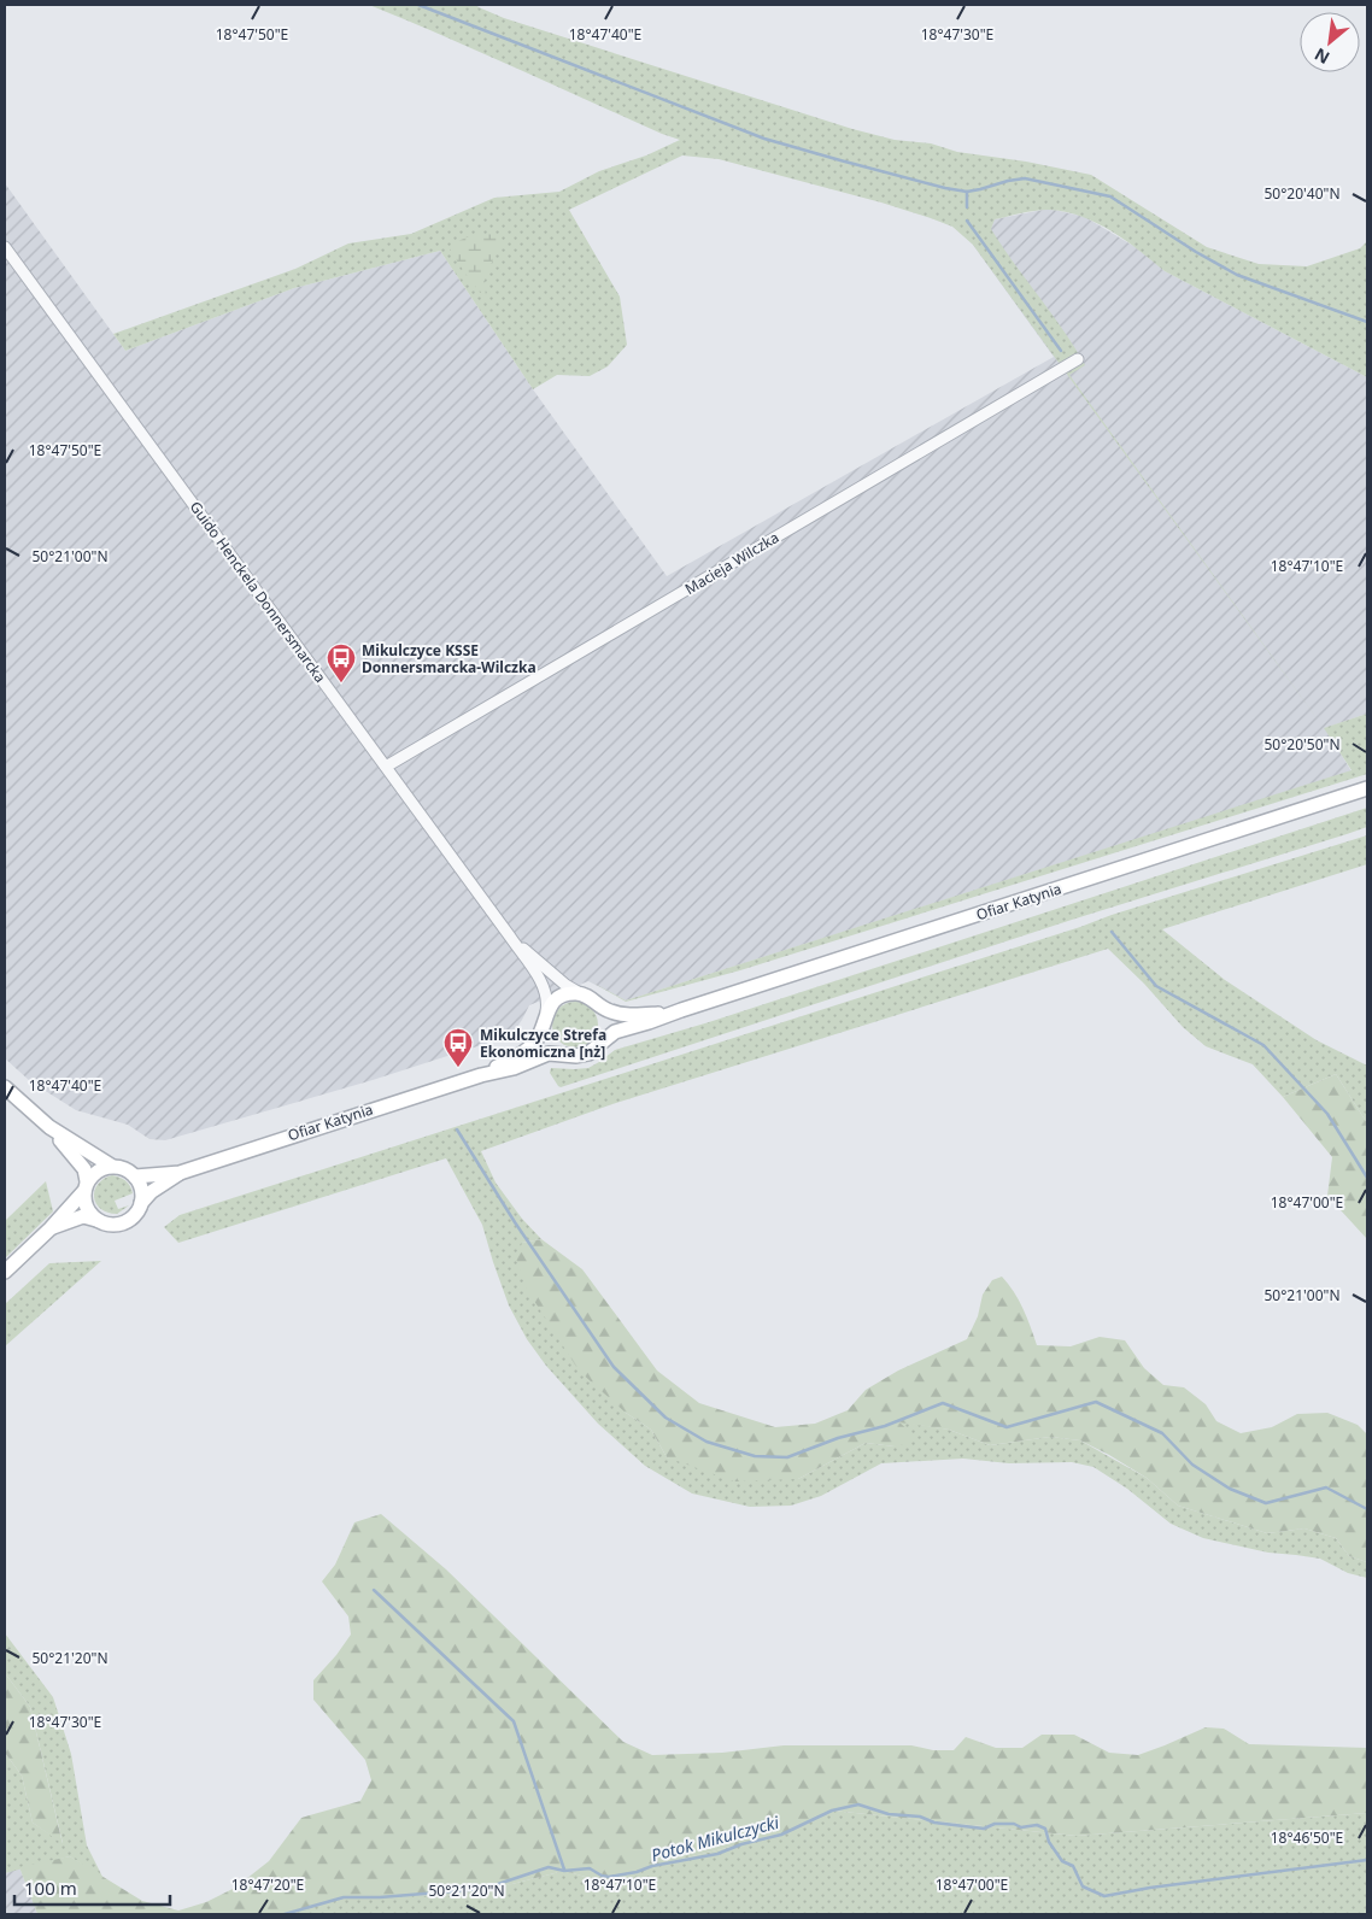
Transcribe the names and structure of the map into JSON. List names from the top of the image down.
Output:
{
  "streets": {
    "street": ["Macieja Wilczka", "Guido Henckela Donnersmarcka", "Ofiar Katynia"]
  },
  "crossings": [
    ["Macieja Wilczka", "Guido Henckela Donnersmarcka"],
    ["Guido Henckela Donnersmarcka", "Ofiar Katynia"]
  ],
  "water": ["Potok Mikulczycki"],
  "places": {
    "bus stop": ["Mikulczyce KSSE Donnersmarcka-Wilczka", "Mikulczyce Strefa Ekonomiczna [nż]"]
  },
  "scale_bar": "100 m",
  "north": "bottom left",
  "coordinates": [
    "18°47'50\"E",
    "18°47'40\"E",
    "18°47'30\"E",
    "50°20'40\"N",
    "50°21'00\"N",
    "18°47'10\"E",
    "50°20'50\"N",
    "18°47'00\"E",
    "50°21'20\"N",
    "18°46'50\"E",
    "18°47'20\"E"
  ]
}
